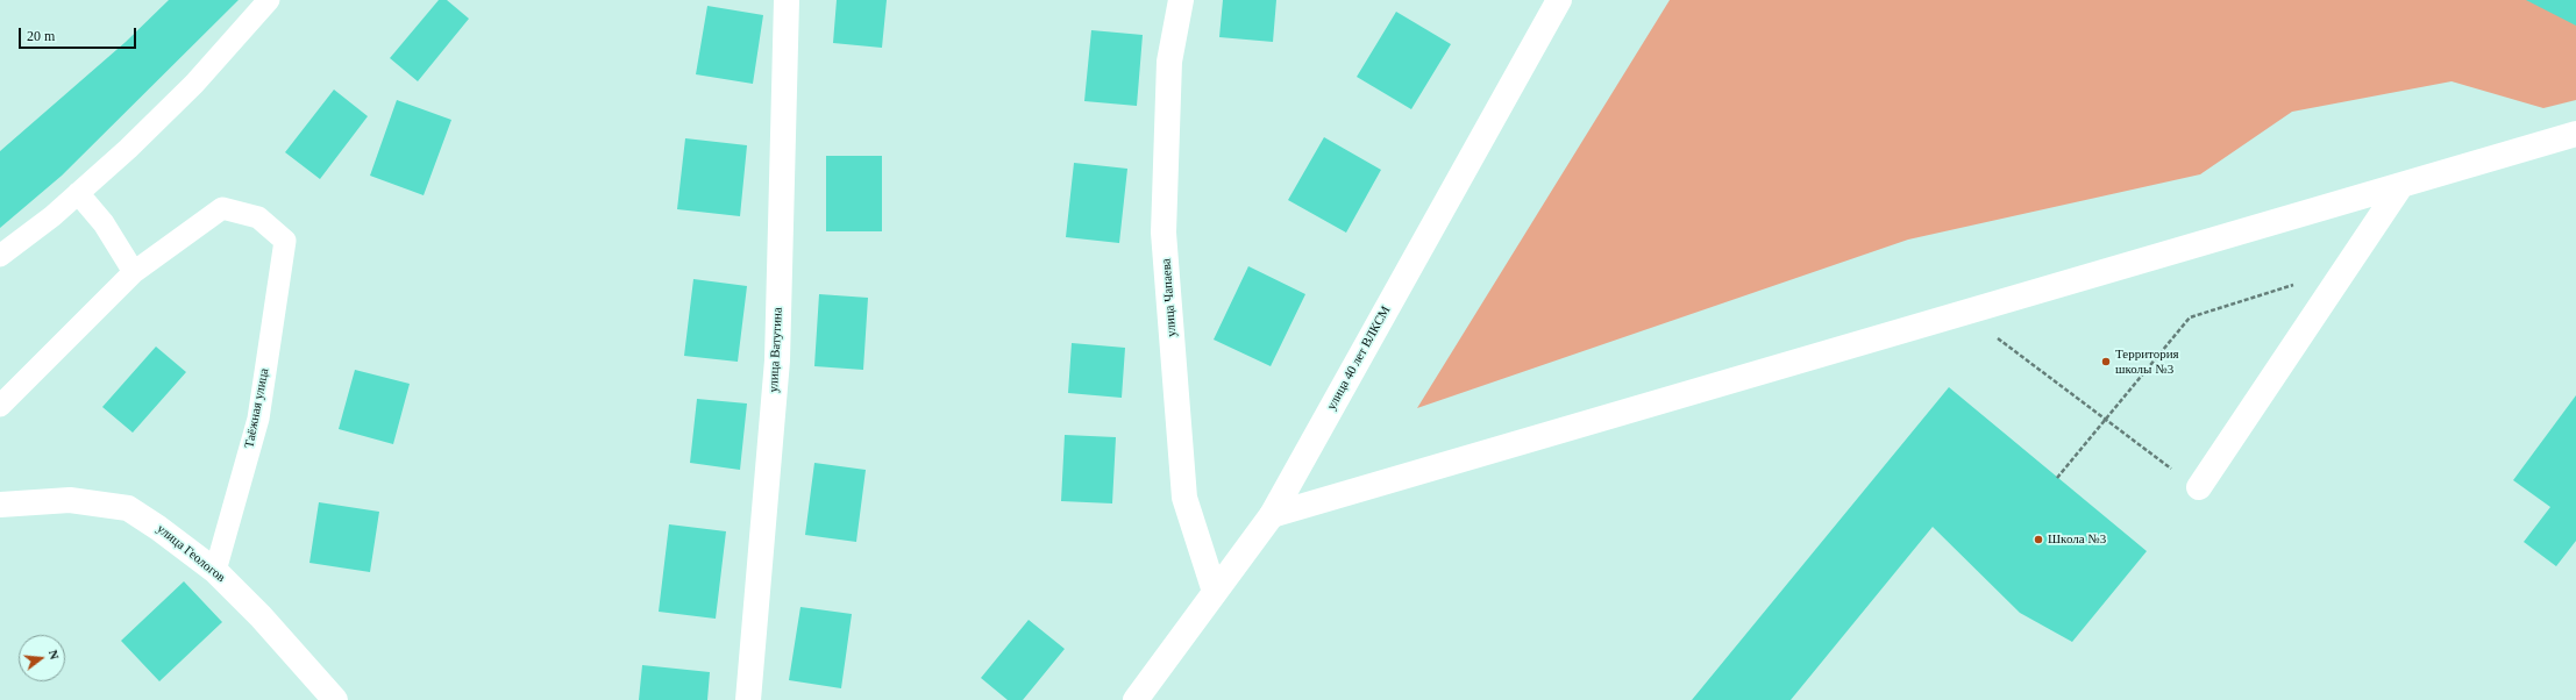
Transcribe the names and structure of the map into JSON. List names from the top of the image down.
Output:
{
  "streets": {
    "street": [
      "улица Чапаева",
      "улица Ватутина",
      "улица 40 лет ВЛКСМ",
      "улица Геологов"
    ],
    "lane": ["Таёжная улица"]
  },
  "crossings": [
    ["улица Чапаева", "улица 40 лет ВЛКСМ"],
    ["Таёжная улица", "улица Геологов"]
  ],
  "places": ["Территория школы №3", "Школа №3"],
  "scale_bar": "20 m",
  "north": "right"
}
